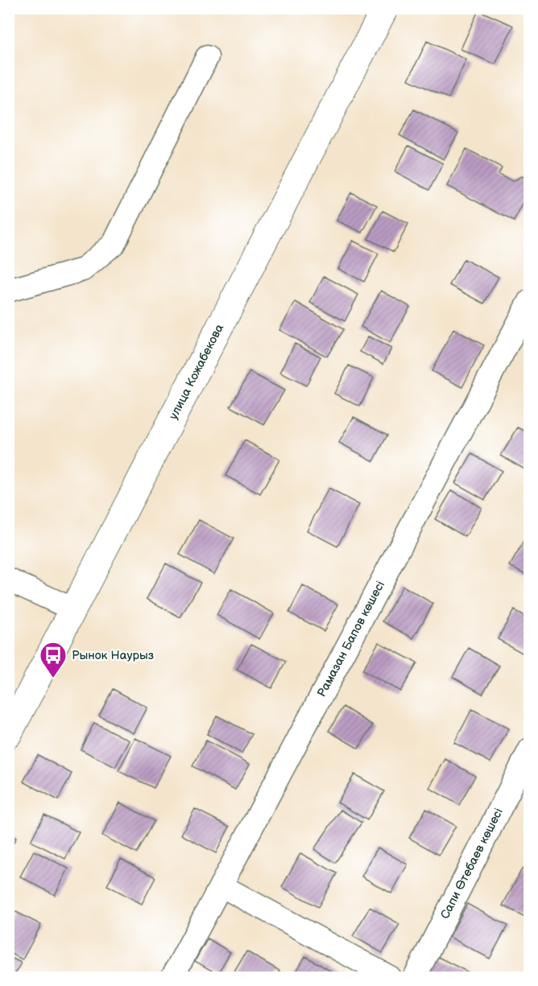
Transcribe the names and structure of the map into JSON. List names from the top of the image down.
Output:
{
  "streets": {
    "main road": ["улица Кожабекова"],
    "street": ["Рамазан Бапов көшесі", "Сапи Өтебаев көшесі"]
  },
  "places": {
    "bus stop": ["Рынок Наурыз"]
  }
}
